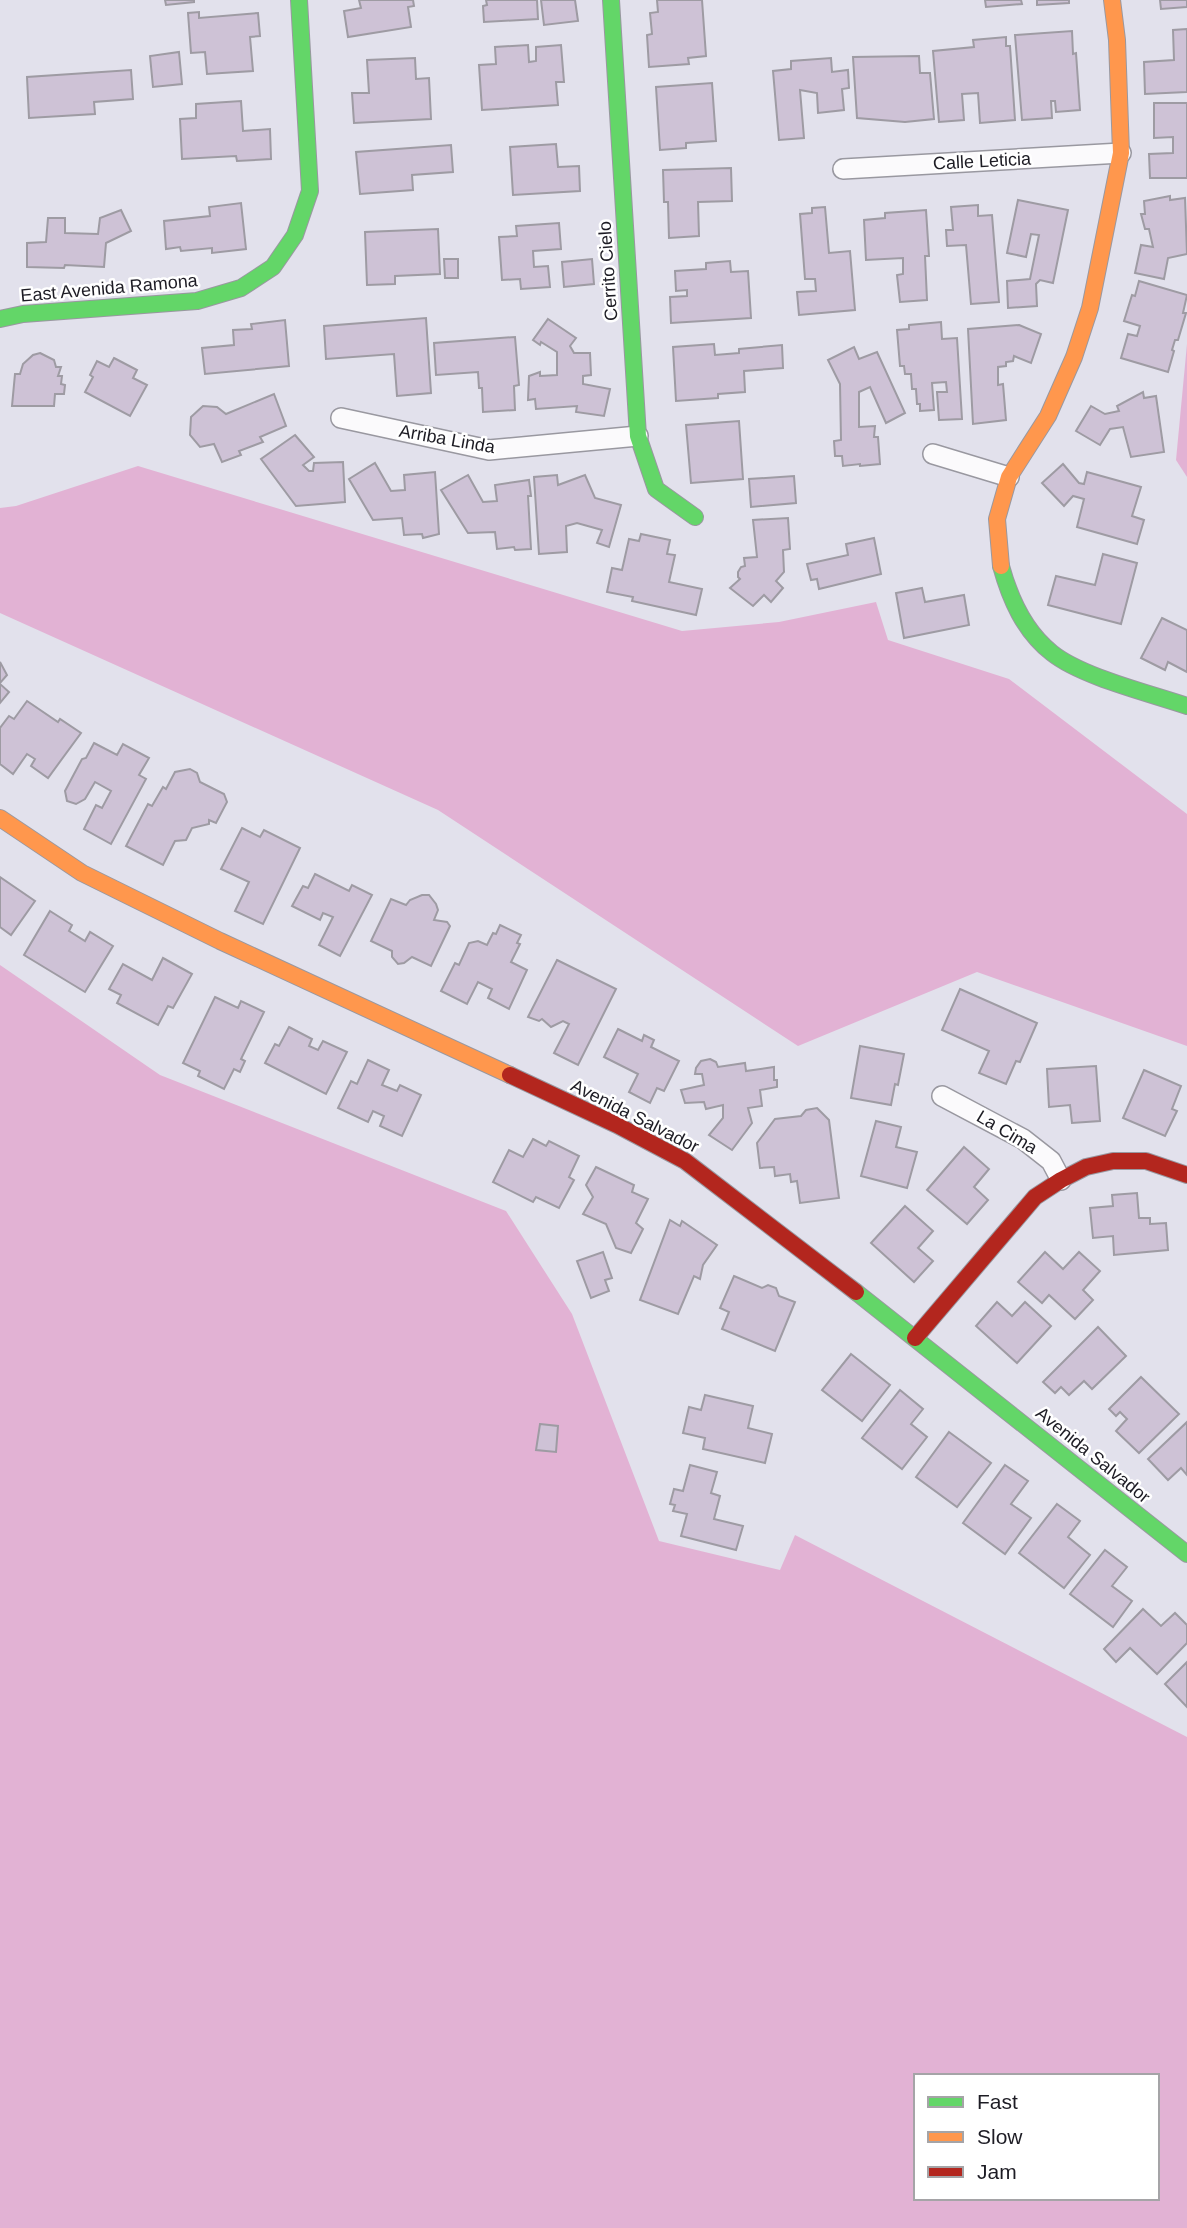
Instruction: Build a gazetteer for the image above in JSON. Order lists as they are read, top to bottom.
{
  "streets": {
    "street": [
      "Calle Leticia",
      "Cerrito Cielo",
      "East Avenida Ramona",
      "Arriba Linda",
      "Avenida Salvador",
      "La Cima"
    ]
  },
  "crossings": [
    ["Cerrito Cielo", "Arriba Linda"]
  ],
  "legend": ["Fast", "Slow", "Jam"]
}
